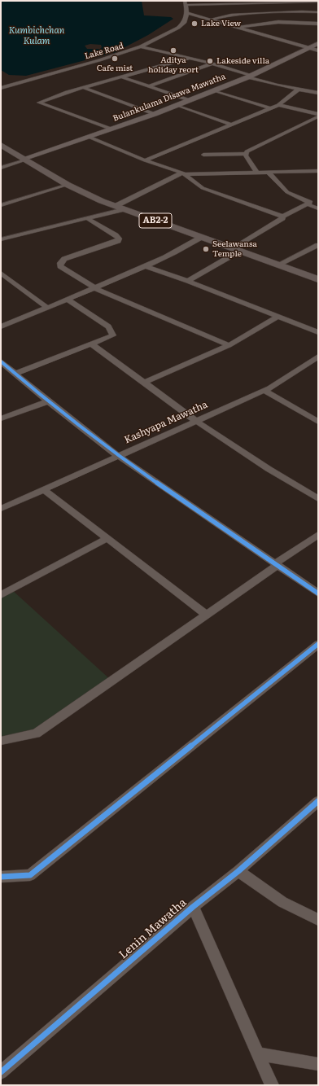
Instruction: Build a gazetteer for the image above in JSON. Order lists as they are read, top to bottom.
{
  "streets": {
    "main road": ["Bulankulama Disawa Mawatha", "AB2-2"],
    "street": ["Lake Road", "Kashyapa Mawatha", "Lenin Mawatha"]
  },
  "crossings": [
    ["Bulankulama Disawa Mawatha", "AB2-2"]
  ],
  "water": ["Kumbichchan Kulam"],
  "places": [
    "Lake View",
    "Aditya holiday reort",
    "Cafe mist",
    "Lakeside villa",
    "Seelawansa Temple"
  ]
}
